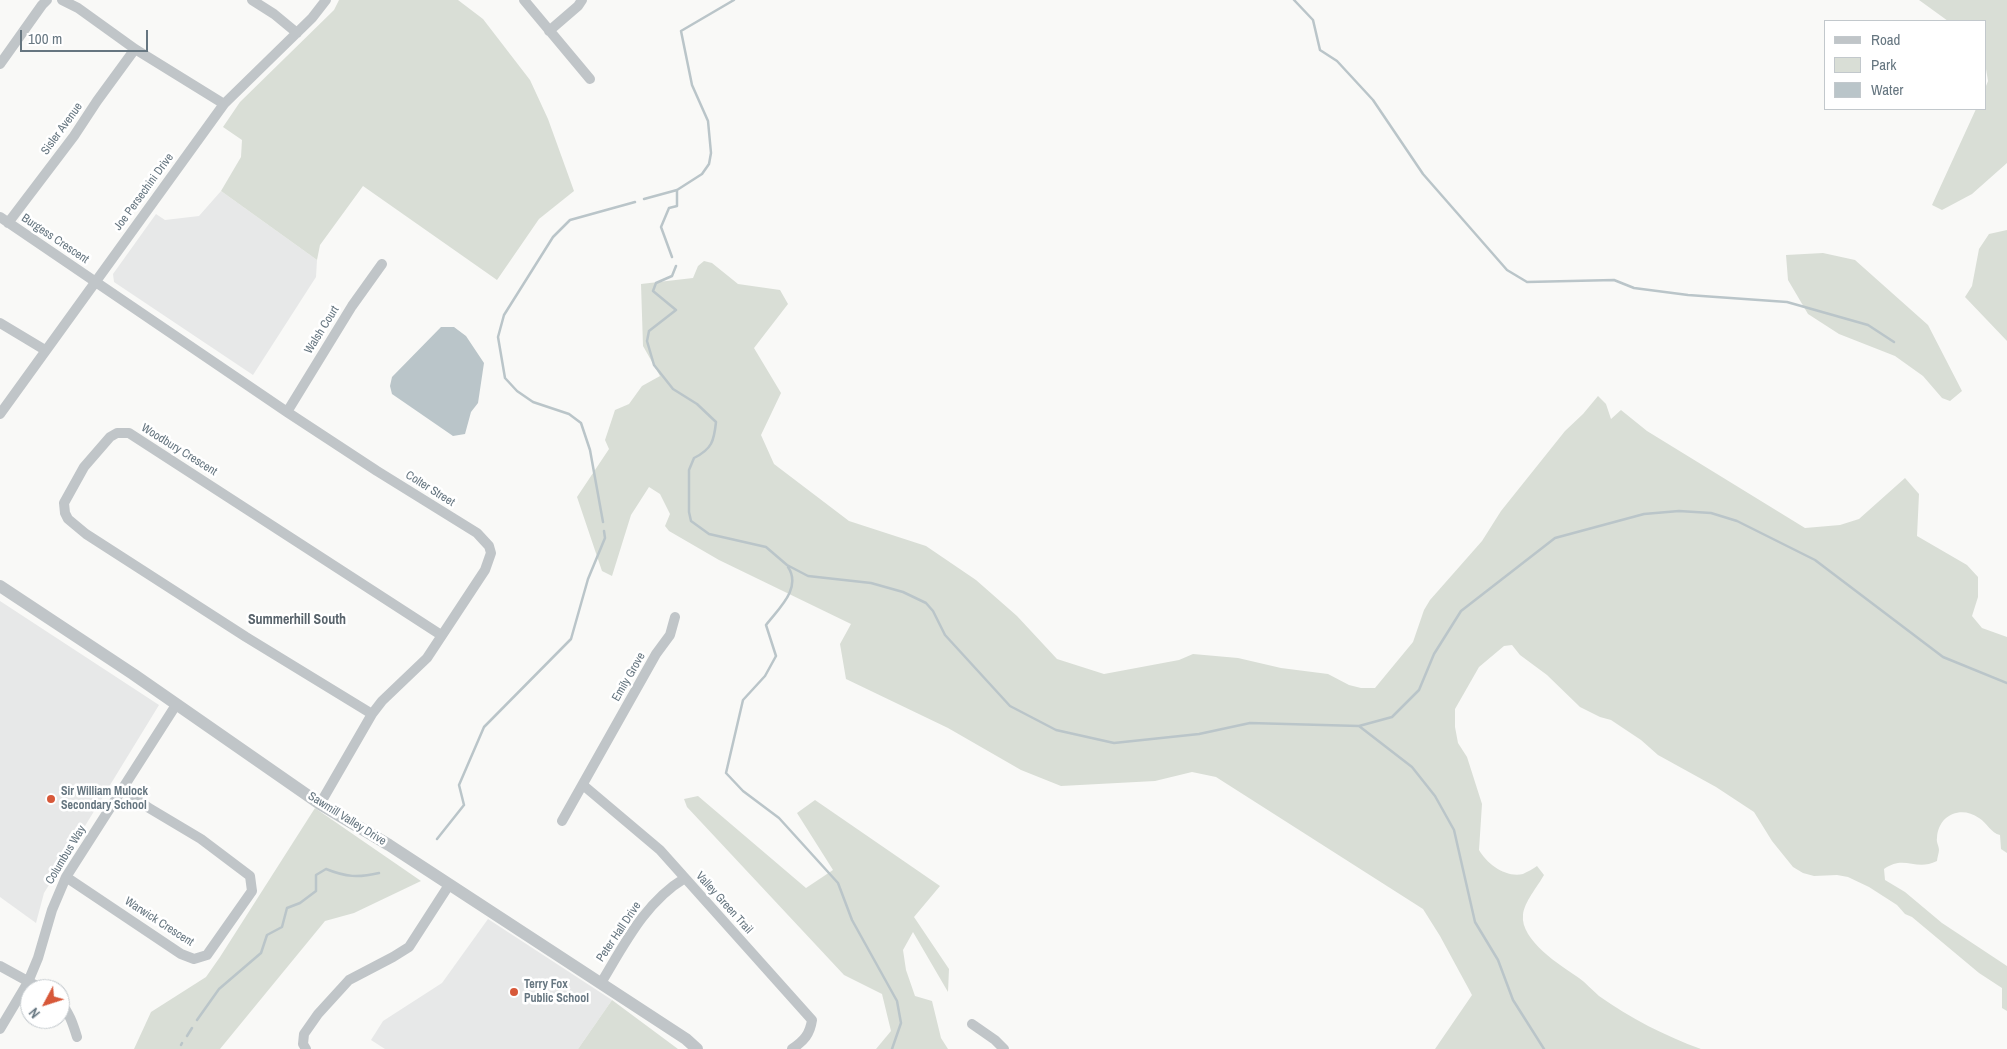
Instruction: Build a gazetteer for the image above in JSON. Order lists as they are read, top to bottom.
{
  "streets": {
    "street": [
      "Sisler Avenue",
      "Joe Persechini Drive",
      "Burgess Crescent",
      "Walsh Court",
      "Woodbury Crescent",
      "Colter Street",
      "Emily Grove",
      "Sawmill Valley Drive",
      "Columbus Way",
      "Valley Green Trail",
      "Warwick Crescent",
      "Peter Hall Drive"
    ]
  },
  "crossings": [
    ["Sisler Avenue", "Burgess Crescent"],
    ["Joe Persechini Drive", "Burgess Crescent"],
    ["Joe Persechini Drive", "Colter Street"],
    ["Burgess Crescent", "Colter Street"],
    ["Walsh Court", "Colter Street"],
    ["Woodbury Crescent", "Colter Street"],
    ["Colter Street", "Sawmill Valley Drive"],
    ["Emily Grove", "Valley Green Trail"],
    ["Sawmill Valley Drive", "Columbus Way"],
    ["Sawmill Valley Drive", "Peter Hall Drive"],
    ["Columbus Way", "Warwick Crescent"],
    ["Valley Green Trail", "Peter Hall Drive"]
  ],
  "districts": ["Summerhill South"],
  "places": ["Sir William Mulock Secondary School", "Terry Fox Public School"],
  "legend": ["Road", "Park", "Water"],
  "scale_bar": "100 m",
  "north": "bottom left"
}
